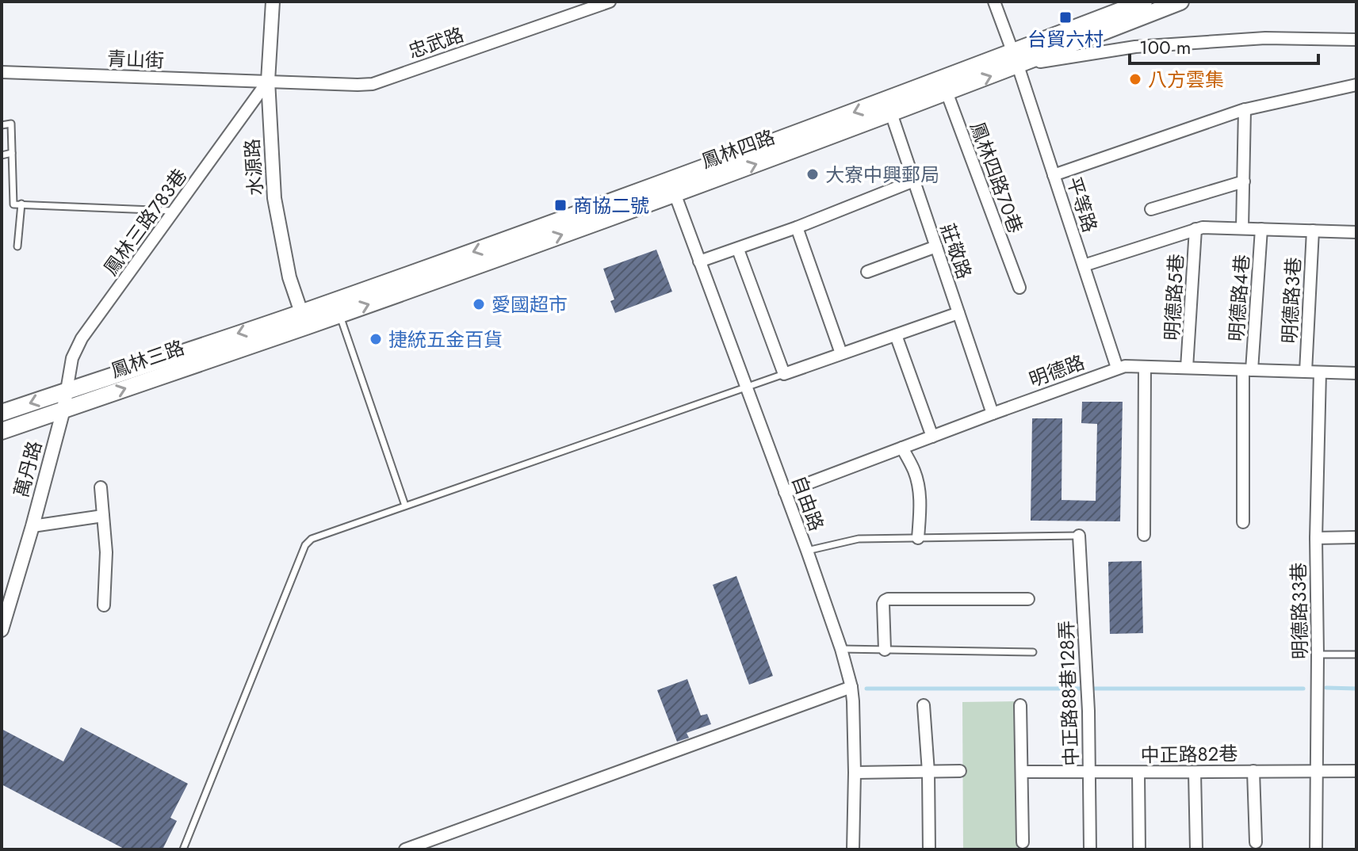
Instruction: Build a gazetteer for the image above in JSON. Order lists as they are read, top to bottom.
{
  "streets": {
    "main road": ["鳳林四路", "鳳林三路"],
    "street": [
      "忠武路",
      "青山街",
      "水源路",
      "鳳林四路70巷",
      "平等路",
      "鳳林三路783巷",
      "莊敬路",
      "明德路5巷",
      "明德路4巷",
      "明德路3巷",
      "明德路",
      "萬丹路",
      "自由路",
      "明德路33巷",
      "中正路88巷128弄",
      "中正路82巷"
    ]
  },
  "crossings": [
    ["忠武路", "青山街"],
    ["忠武路", "水源路"],
    ["忠武路", "鳳林三路783巷"],
    ["青山街", "水源路"],
    ["青山街", "鳳林三路783巷"],
    ["鳳林四路", "水源路"],
    ["鳳林四路", "鳳林四路70巷"],
    ["鳳林四路", "平等路"],
    ["鳳林四路", "莊敬路"],
    ["鳳林四路", "鳳林三路"],
    ["鳳林四路", "自由路"],
    ["水源路", "鳳林三路783巷"],
    ["水源路", "鳳林三路"],
    ["平等路", "明德路"],
    ["鳳林三路783巷", "鳳林三路"],
    ["鳳林三路783巷", "萬丹路"],
    ["莊敬路", "明德路"],
    ["明德路5巷", "明德路"],
    ["明德路4巷", "明德路"],
    ["明德路3巷", "明德路"],
    ["鳳林三路", "萬丹路"],
    ["明德路", "自由路"],
    ["明德路", "明德路33巷"],
    ["明德路33巷", "中正路82巷"],
    ["中正路88巷128弄", "中正路82巷"]
  ],
  "places": {
    "transit": ["台貿六村", "商協二號"],
    "other": [
      "八方雲集",
      "大寮中興郵局",
      "愛國超市",
      "捷統五金百貨"
    ]
  },
  "scale_bar": "100 m"
}
